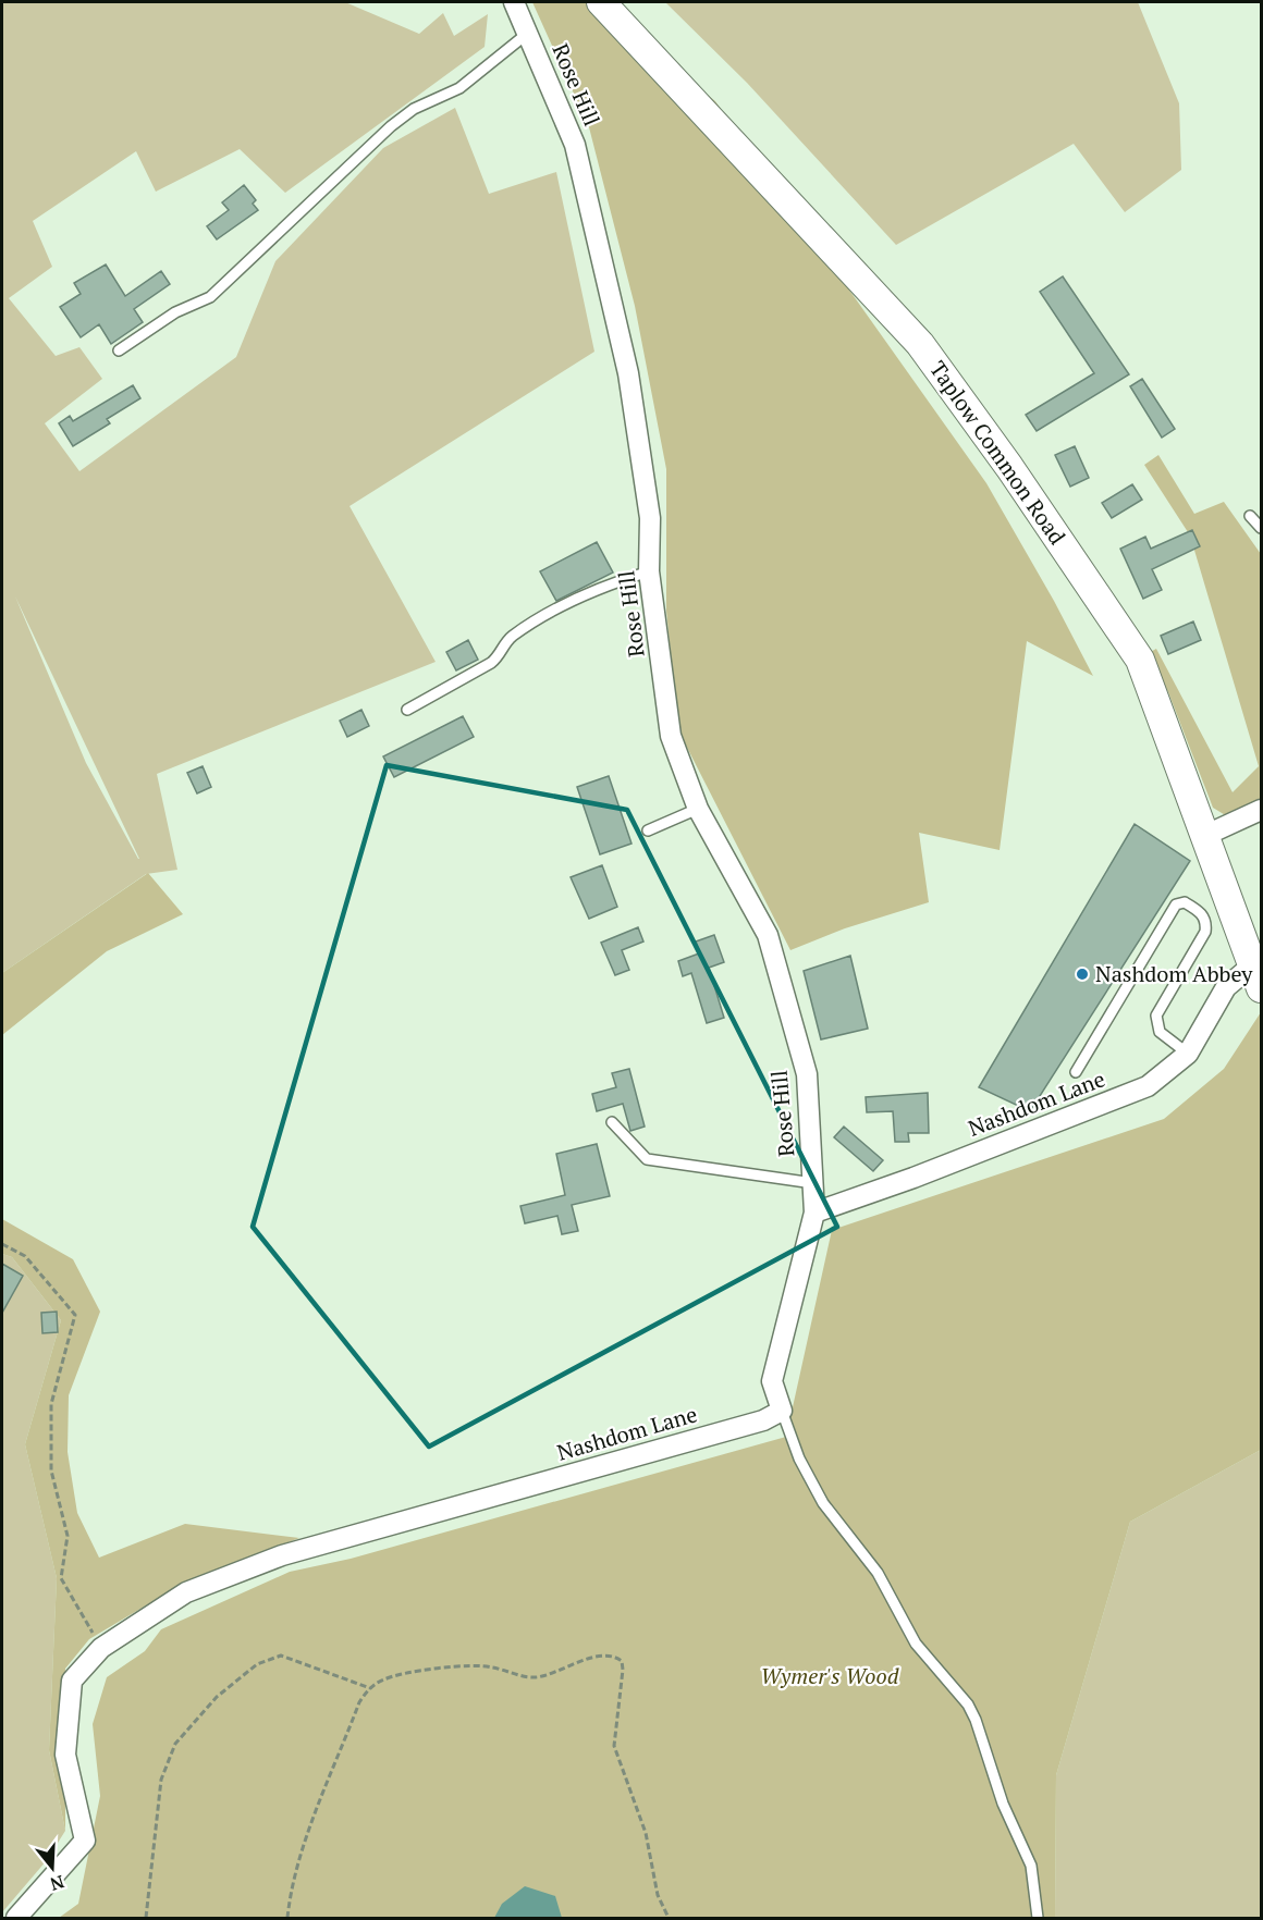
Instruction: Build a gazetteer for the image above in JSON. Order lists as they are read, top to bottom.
{
  "streets": {
    "street": ["Rose Hill", "Taplow Common Road", "Nashdom Lane"]
  },
  "crossings": [
    ["Rose Hill", "Nashdom Lane"],
    ["Taplow Common Road", "Nashdom Lane"]
  ],
  "parks": ["Wymer's Wood"],
  "places": ["Nashdom Abbey"],
  "north": "bottom"
}
